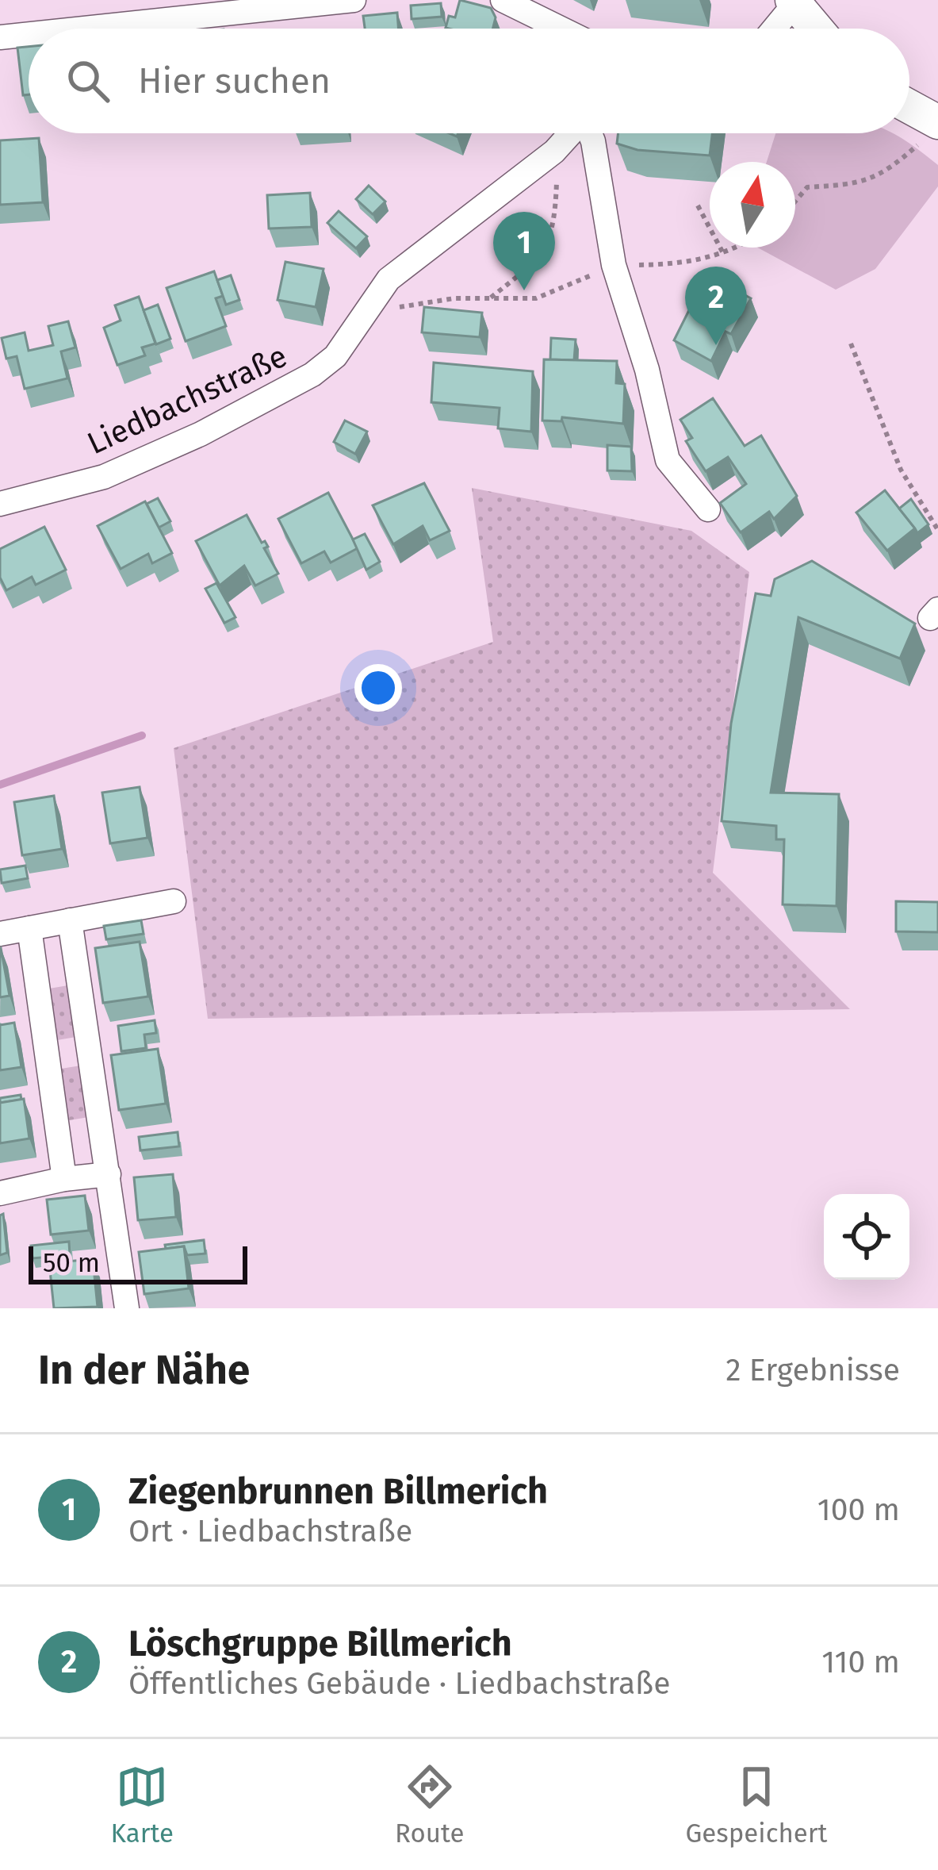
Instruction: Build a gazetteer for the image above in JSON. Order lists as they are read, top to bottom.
{
  "streets": {
    "street": ["Liedbachstraße"]
  },
  "scale_bar": "50 m",
  "north": "top",
  "page": {
    "search": "Hier suchen",
    "pins": ["1", "2"],
    "scale": "50 m",
    "heading": ["In der Nähe", "2 Ergebnisse"],
    "list": [
      {
        "mark": "1",
        "name": "Ziegenbrunnen Billmerich",
        "note": "Ort · Liedbachstraße",
        "value": "100 m"
      },
      {
        "mark": "2",
        "name": "Löschgruppe Billmerich",
        "note": "Öffentliches Gebäude · Liedbachstraße",
        "value": "110 m"
      }
    ],
    "nav": ["Karte", "Route", "Gespeichert"]
  }
}
